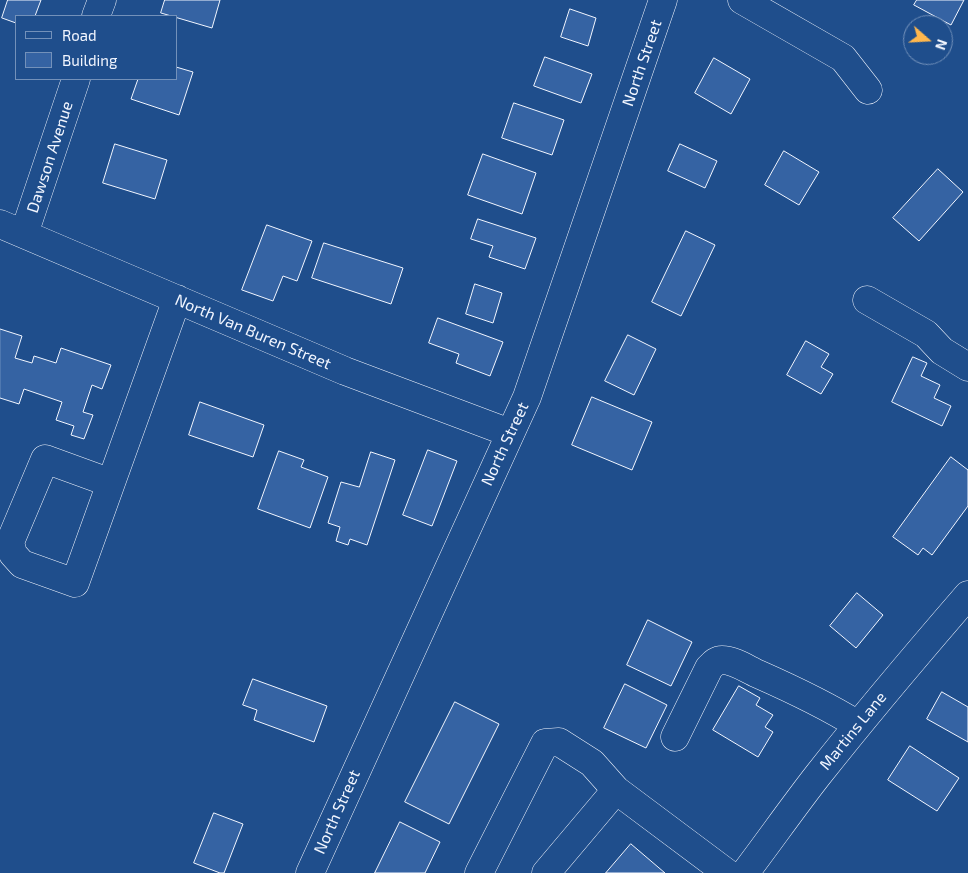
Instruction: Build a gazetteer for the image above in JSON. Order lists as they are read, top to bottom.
{
  "streets": {
    "street": [
      "North Street",
      "Dawson Avenue",
      "North Van Buren Street",
      "Martins Lane"
    ]
  },
  "crossings": [
    ["North Street", "North Van Buren Street"],
    ["Dawson Avenue", "North Van Buren Street"]
  ],
  "legend": ["Road", "Building"],
  "north": "right"
}
